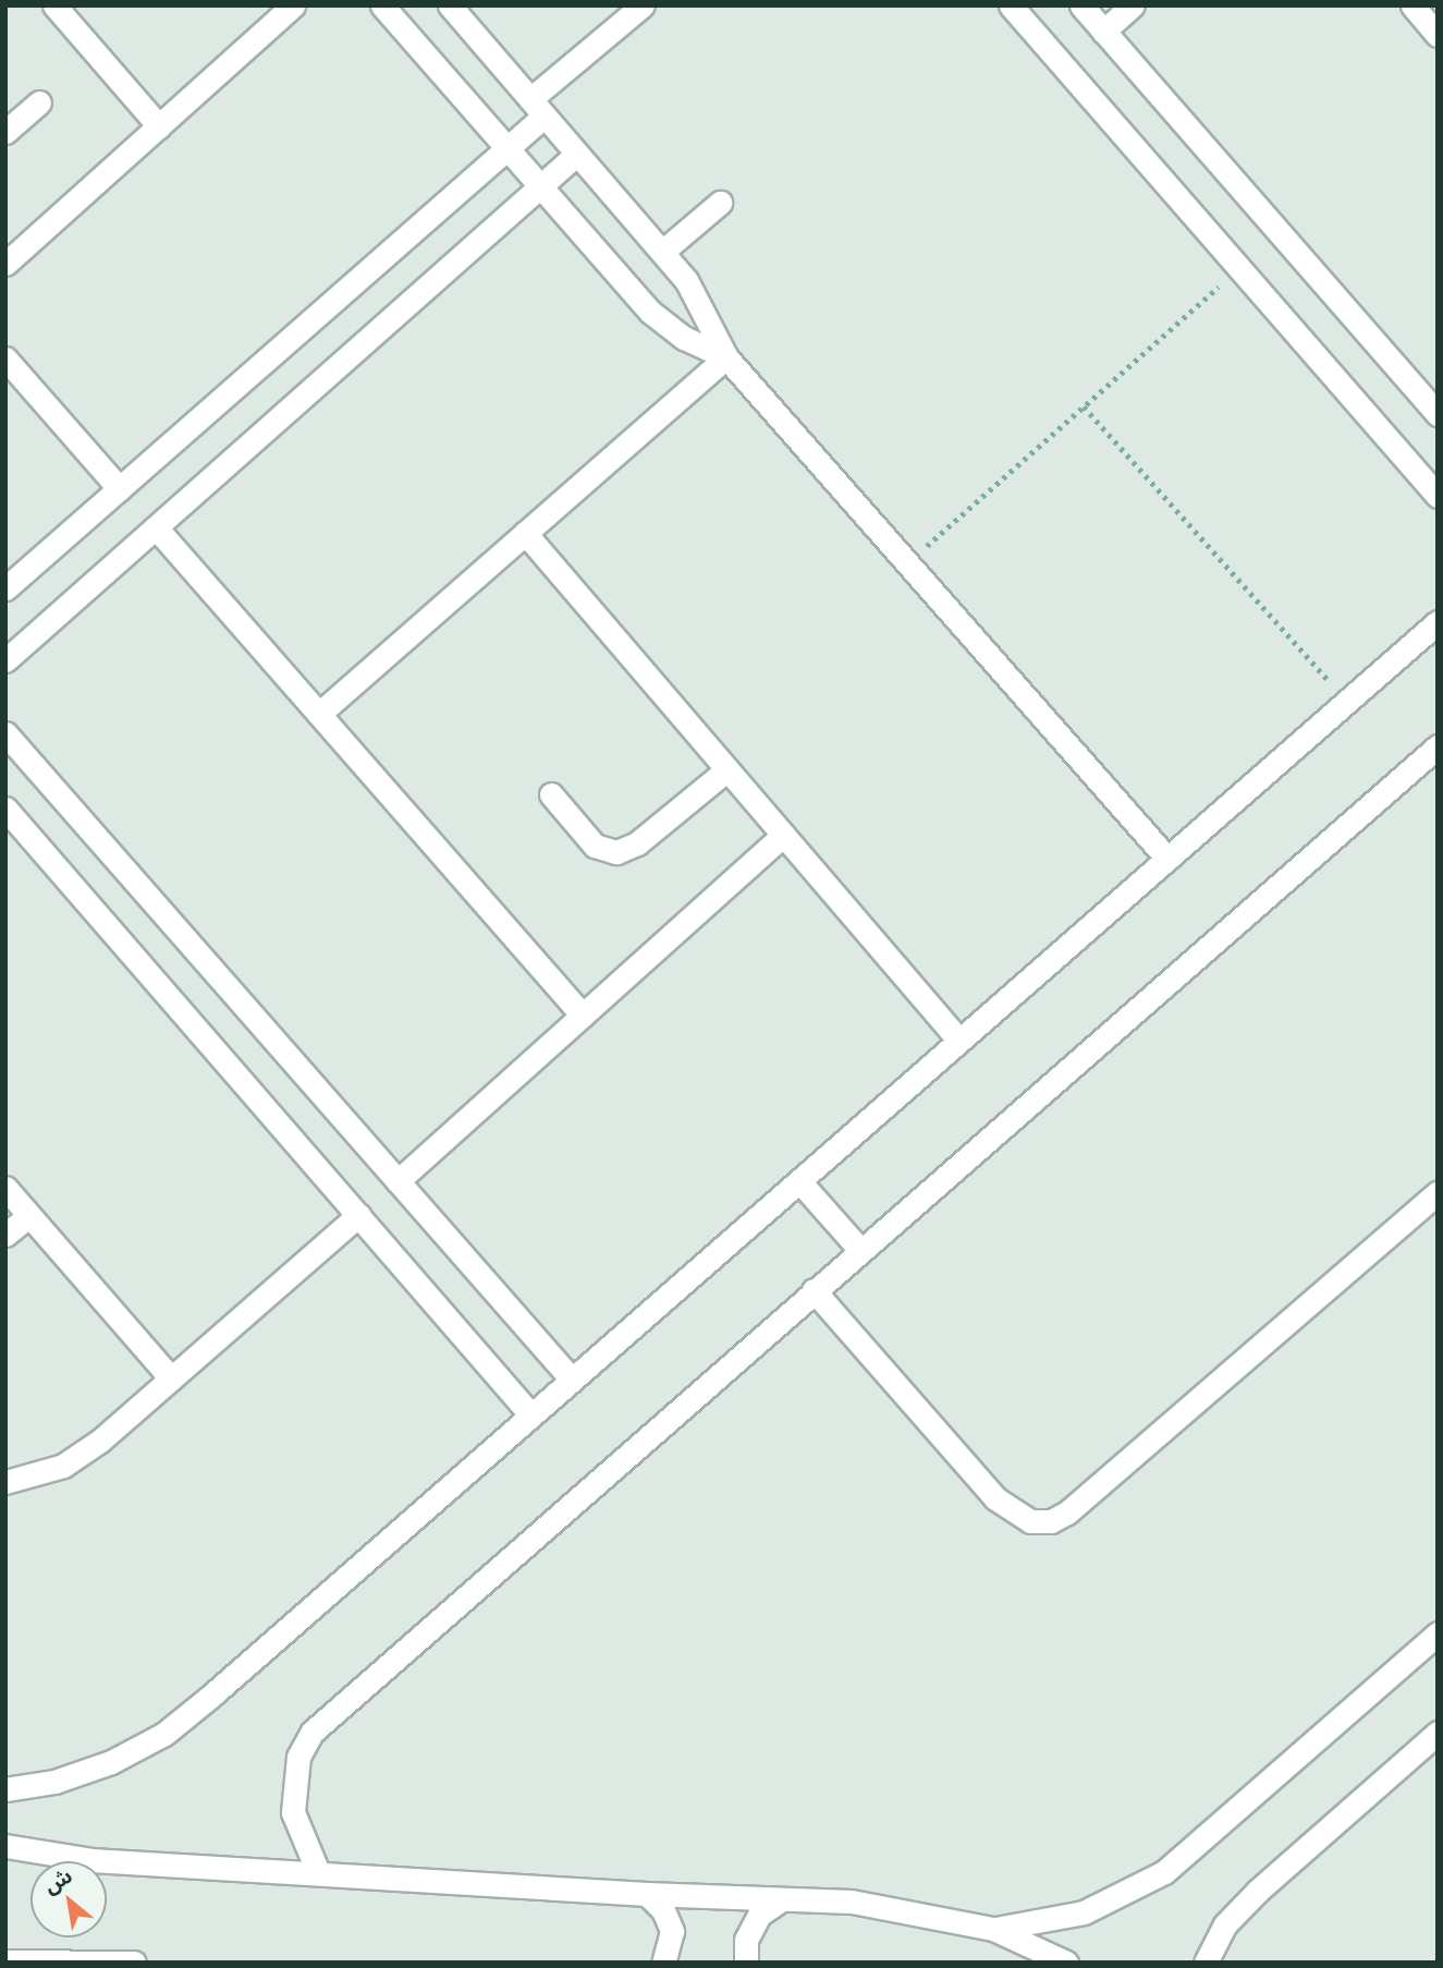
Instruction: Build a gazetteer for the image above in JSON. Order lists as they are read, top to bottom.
{
  "north": "top left"
}
